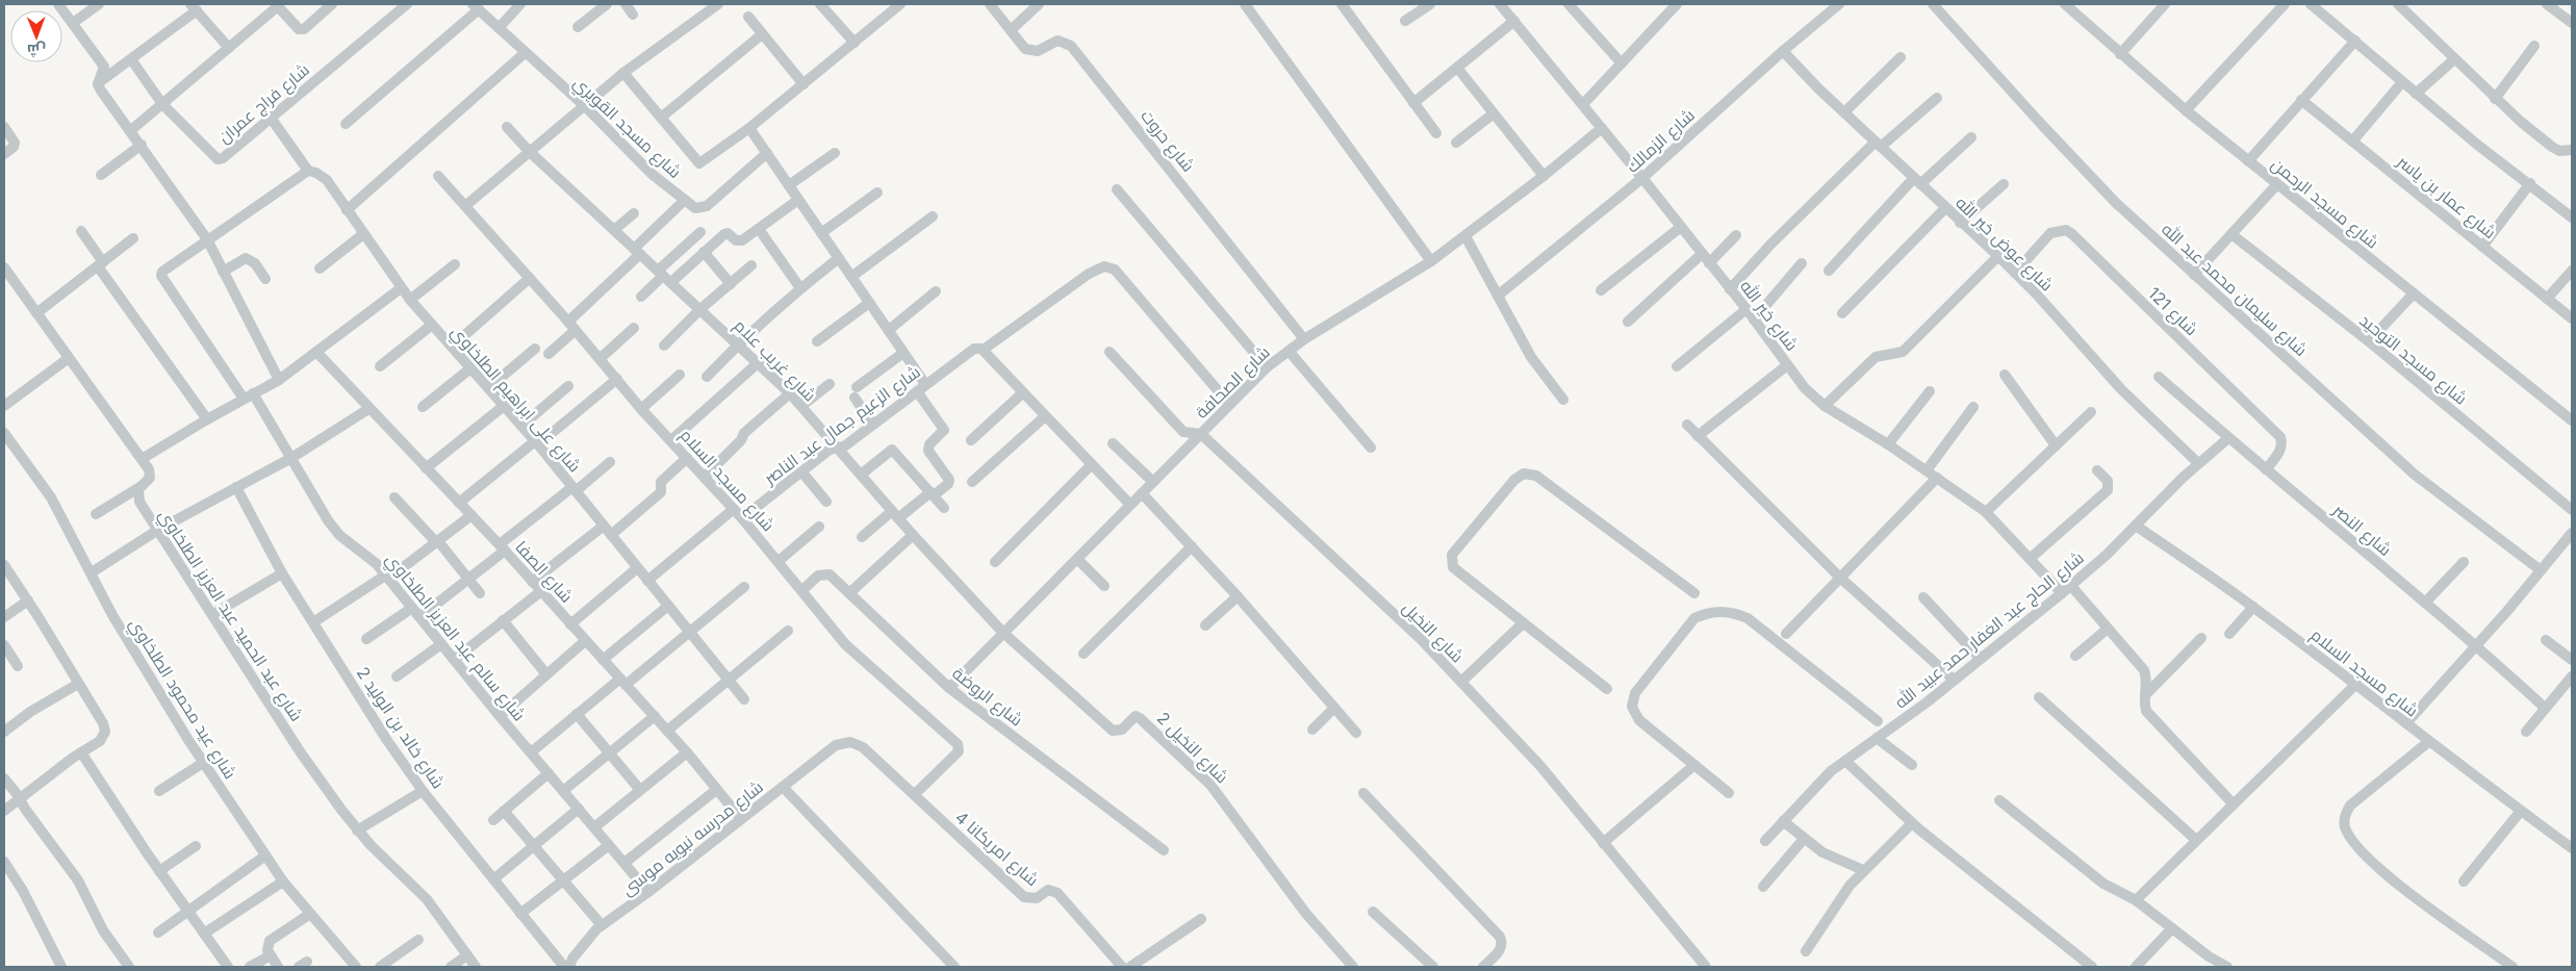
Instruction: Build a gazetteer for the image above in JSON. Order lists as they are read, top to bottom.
{
  "streets": {
    "street": [
      "شارع فراج عمران",
      "شارع مسجد القويري",
      "شارع حروت",
      "شارع الزمالك",
      "شارع عمار بن ياسر",
      "شارع مسجد الرحمن",
      "شارع عوض خير الله",
      "شارع سليمان محمد عبد الله",
      "شارع 121",
      "شارع خير الله",
      "شارع مسجد التوحيد",
      "شارع غريب علام",
      "شارع الصحافة",
      "شارع على ابراهيم الطلخاوي",
      "شارع الزعيم جمال عبد الناصر",
      "شارع مسجد السلام",
      "شارع النصر",
      "شارع الصفا",
      "شارع عبد الحميد عبد العزيز الطلخاوي",
      "شارع الحاج عبد الغفار حمد عبيد الله",
      "شارع النخيل",
      "شارع سالم عبد العزيز الطلخاوي",
      "شارع الروضة",
      "شارع عيد محمود الطلخاوي",
      "شارع خالد بن الوليد 2",
      "شارع النخيل 2",
      "شارع مدرسه نبويه موسى",
      "شارع امريكانا 4"
    ]
  },
  "crossings": [
    ["شارع فراج عمران", "شارع على ابراهيم الطلخاوي"],
    ["شارع حروت", "شارع الصحافة"],
    ["شارع الزمالك", "شارع عوض خير الله"],
    ["شارع الزمالك", "شارع خير الله"],
    ["شارع عوض خير الله", "شارع 121"],
    ["شارع عوض خير الله", "شارع الحاج عبد الغفار حمد عبيد الله"],
    ["شارع 121", "شارع النصر"],
    ["شارع خير الله", "شارع الصحافة"],
    ["شارع خير الله", "شارع الحاج عبد الغفار حمد عبيد الله"],
    ["شارع غريب علام", "شارع الصحافة"],
    ["شارع غريب علام", "شارع الزعيم جمال عبد الناصر"],
    ["شارع غريب علام", "شارع النخيل 2"],
    ["شارع الصحافة", "شارع الزعيم جمال عبد الناصر"],
    ["شارع الصحافة", "شارع النخيل"],
    ["شارع الصحافة", "شارع الروضة"],
    ["شارع الصحافة", "شارع النخيل 2"],
    ["شارع الزعيم جمال عبد الناصر", "شارع مسجد السلام"],
    ["شارع مسجد السلام", "شارع الحاج عبد الغفار حمد عبيد الله"],
    ["شارع مسجد السلام", "شارع الروضة"],
    ["شارع مسجد السلام", "شارع امريكانا 4"],
    ["شارع النصر", "شارع الحاج عبد الغفار حمد عبيد الله"],
    ["شارع الصفا", "شارع مدرسه نبويه موسى"],
    ["شارع سالم عبد العزيز الطلخاوي", "شارع مدرسه نبويه موسى"],
    ["شارع مدرسه نبويه موسى", "شارع امريكانا 4"]
  ],
  "north": "bottom"
}
